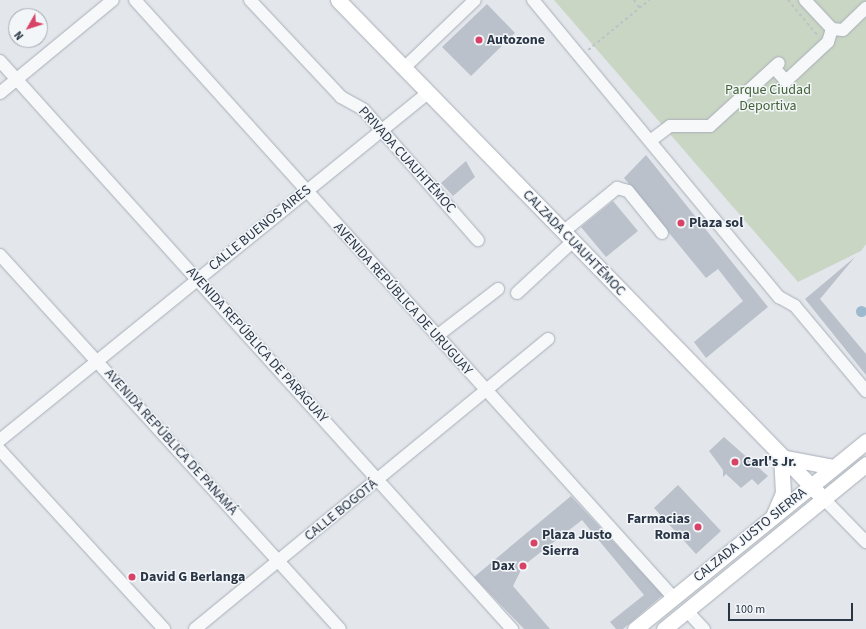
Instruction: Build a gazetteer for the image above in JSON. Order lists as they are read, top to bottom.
{
  "streets": {
    "main road": ["CALZADA CUAUHTÉMOC", "CALZADA JUSTO SIERRA"],
    "street": [
      "PRIVADA CUAUHTÉMOC",
      "CALLE BUENOS AIRES",
      "AVENIDA REPÚBLICA DE URUGUAY",
      "AVENIDA REPÚBLICA DE PARAGUAY",
      "AVENIDA REPÚBLICA DE PANAMÁ",
      "CALLE BOGOTÁ"
    ]
  },
  "crossings": [
    ["PRIVADA CUAUHTÉMOC", "CALLE BUENOS AIRES"],
    ["CALLE BUENOS AIRES", "CALZADA CUAUHTÉMOC"],
    ["CALLE BUENOS AIRES", "AVENIDA REPÚBLICA DE URUGUAY"],
    ["CALLE BUENOS AIRES", "AVENIDA REPÚBLICA DE PARAGUAY"],
    ["CALLE BUENOS AIRES", "AVENIDA REPÚBLICA DE PANAMÁ"],
    ["CALZADA CUAUHTÉMOC", "CALZADA JUSTO SIERRA"],
    ["AVENIDA REPÚBLICA DE URUGUAY", "CALLE BOGOTÁ"],
    ["AVENIDA REPÚBLICA DE URUGUAY", "CALZADA JUSTO SIERRA"],
    ["AVENIDA REPÚBLICA DE PARAGUAY", "CALLE BOGOTÁ"],
    ["AVENIDA REPÚBLICA DE PANAMÁ", "CALLE BOGOTÁ"]
  ],
  "parks": ["Parque Ciudad Deportiva"],
  "places": [
    "Autozone",
    "Plaza sol",
    "Carl's Jr.",
    "Farmacias Roma",
    "Plaza Justo Sierra",
    "Dax",
    "David G Berlanga"
  ],
  "scale_bar": "100 m",
  "north": "bottom left"
}
